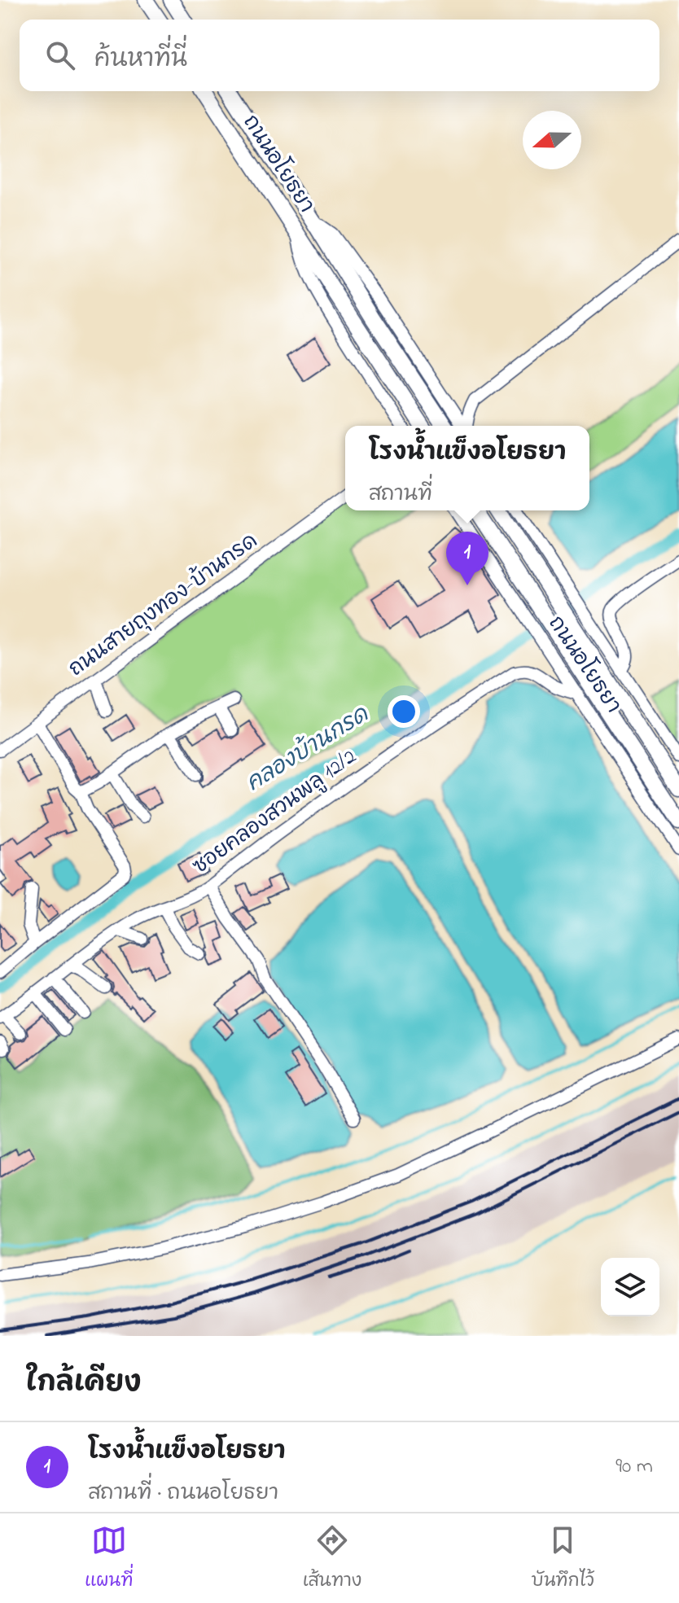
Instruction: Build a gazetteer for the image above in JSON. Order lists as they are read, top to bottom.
{
  "streets": {
    "main road": ["ถนนอโยธยา"],
    "street": ["ถนนสายถุงทอง-บ้านกรด", "ซอยคลองสวนพลู 12/2"]
  },
  "crossings": [
    ["ถนนอโยธยา", "ซอยคลองสวนพลู 12/2"]
  ],
  "water": ["คลองบ้านกรด"],
  "north": "left",
  "page": {
    "search": "ค้นหาที่นี่",
    "popup": ["โรงน้ำแข็งอโยธยา", "สถานที่"],
    "pins": "1",
    "heading": "ใกล้เคียง",
    "list": [
      {
        "mark": "1",
        "name": "โรงน้ำแข็งอโยธยา",
        "note": "สถานที่ · ถนนอโยธยา",
        "value": "90 m"
      }
    ],
    "nav": ["แผนที่", "เส้นทาง", "บันทึกไว้"]
  }
}
